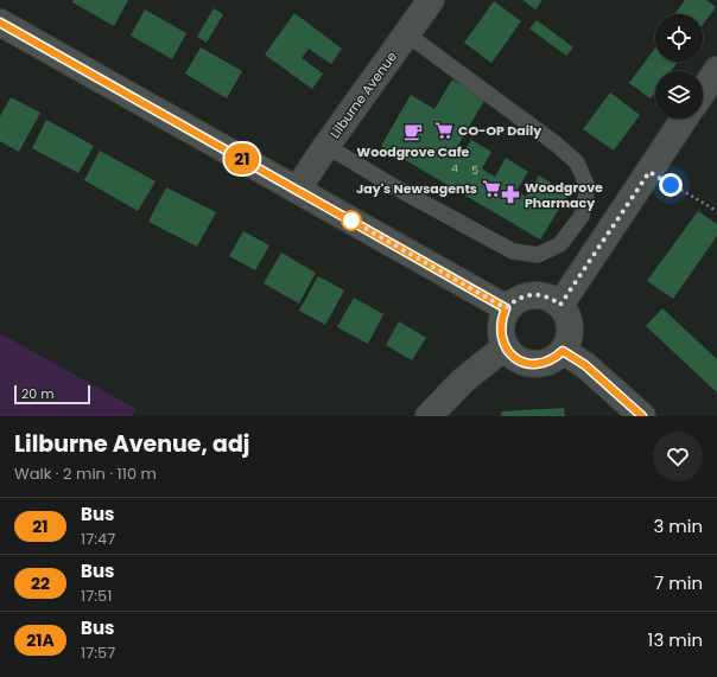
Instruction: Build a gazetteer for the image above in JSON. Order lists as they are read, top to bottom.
{
  "streets": {
    "street": ["Lilburne Avenue"]
  },
  "places": {
    "supermarket": ["CO-OP Daily", "Jay's Newsagents"],
    "cafe": ["Woodgrove Cafe"],
    "pharmacy": ["Woodgrove Pharmacy"]
  },
  "lines": ["bus line 21"],
  "house_numbers": ["4", "5"],
  "scale_bar": "20 m",
  "page": {
    "on_map": "21",
    "scale": "20 m",
    "heading": ["Lilburne Avenue, adj", "Walk · 2 min · 110 m"],
    "list": [
      {
        "mark": "21",
        "name": "Bus",
        "note": "17:47",
        "value": "3 min"
      },
      {
        "mark": "22",
        "name": "Bus",
        "note": "17:51",
        "value": "7 min"
      },
      {
        "mark": "21A",
        "name": "Bus",
        "note": "17:57",
        "value": "13 min"
      }
    ]
  }
}
